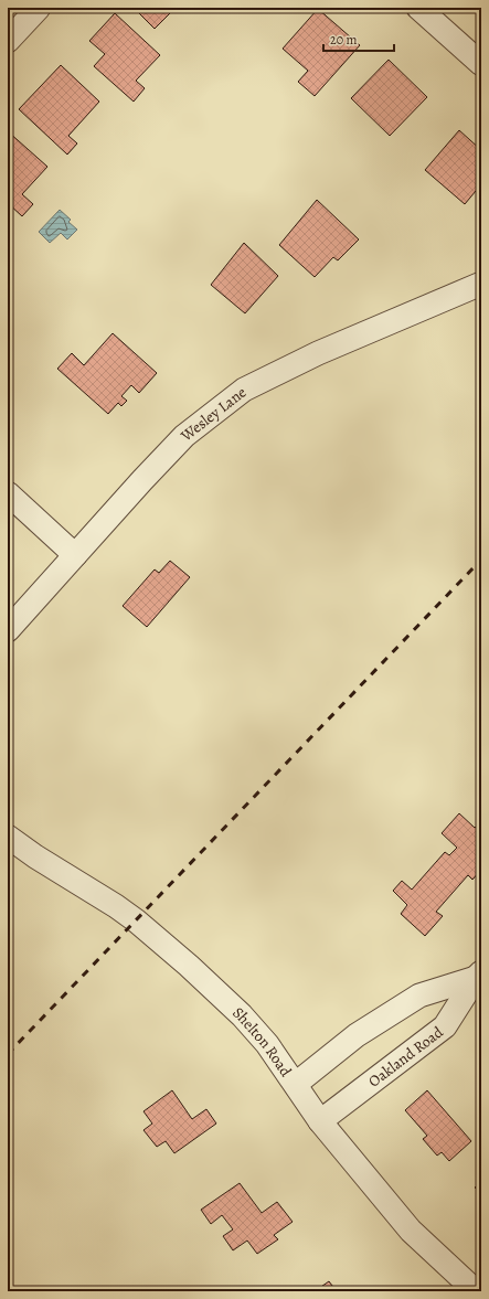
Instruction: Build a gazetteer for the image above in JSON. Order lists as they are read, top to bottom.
{
  "streets": {
    "street": ["Wesley Lane", "Shelton Road", "Oakland Road"]
  },
  "crossings": [
    ["Shelton Road", "Oakland Road"]
  ],
  "scale_bar": "20 m"
}
